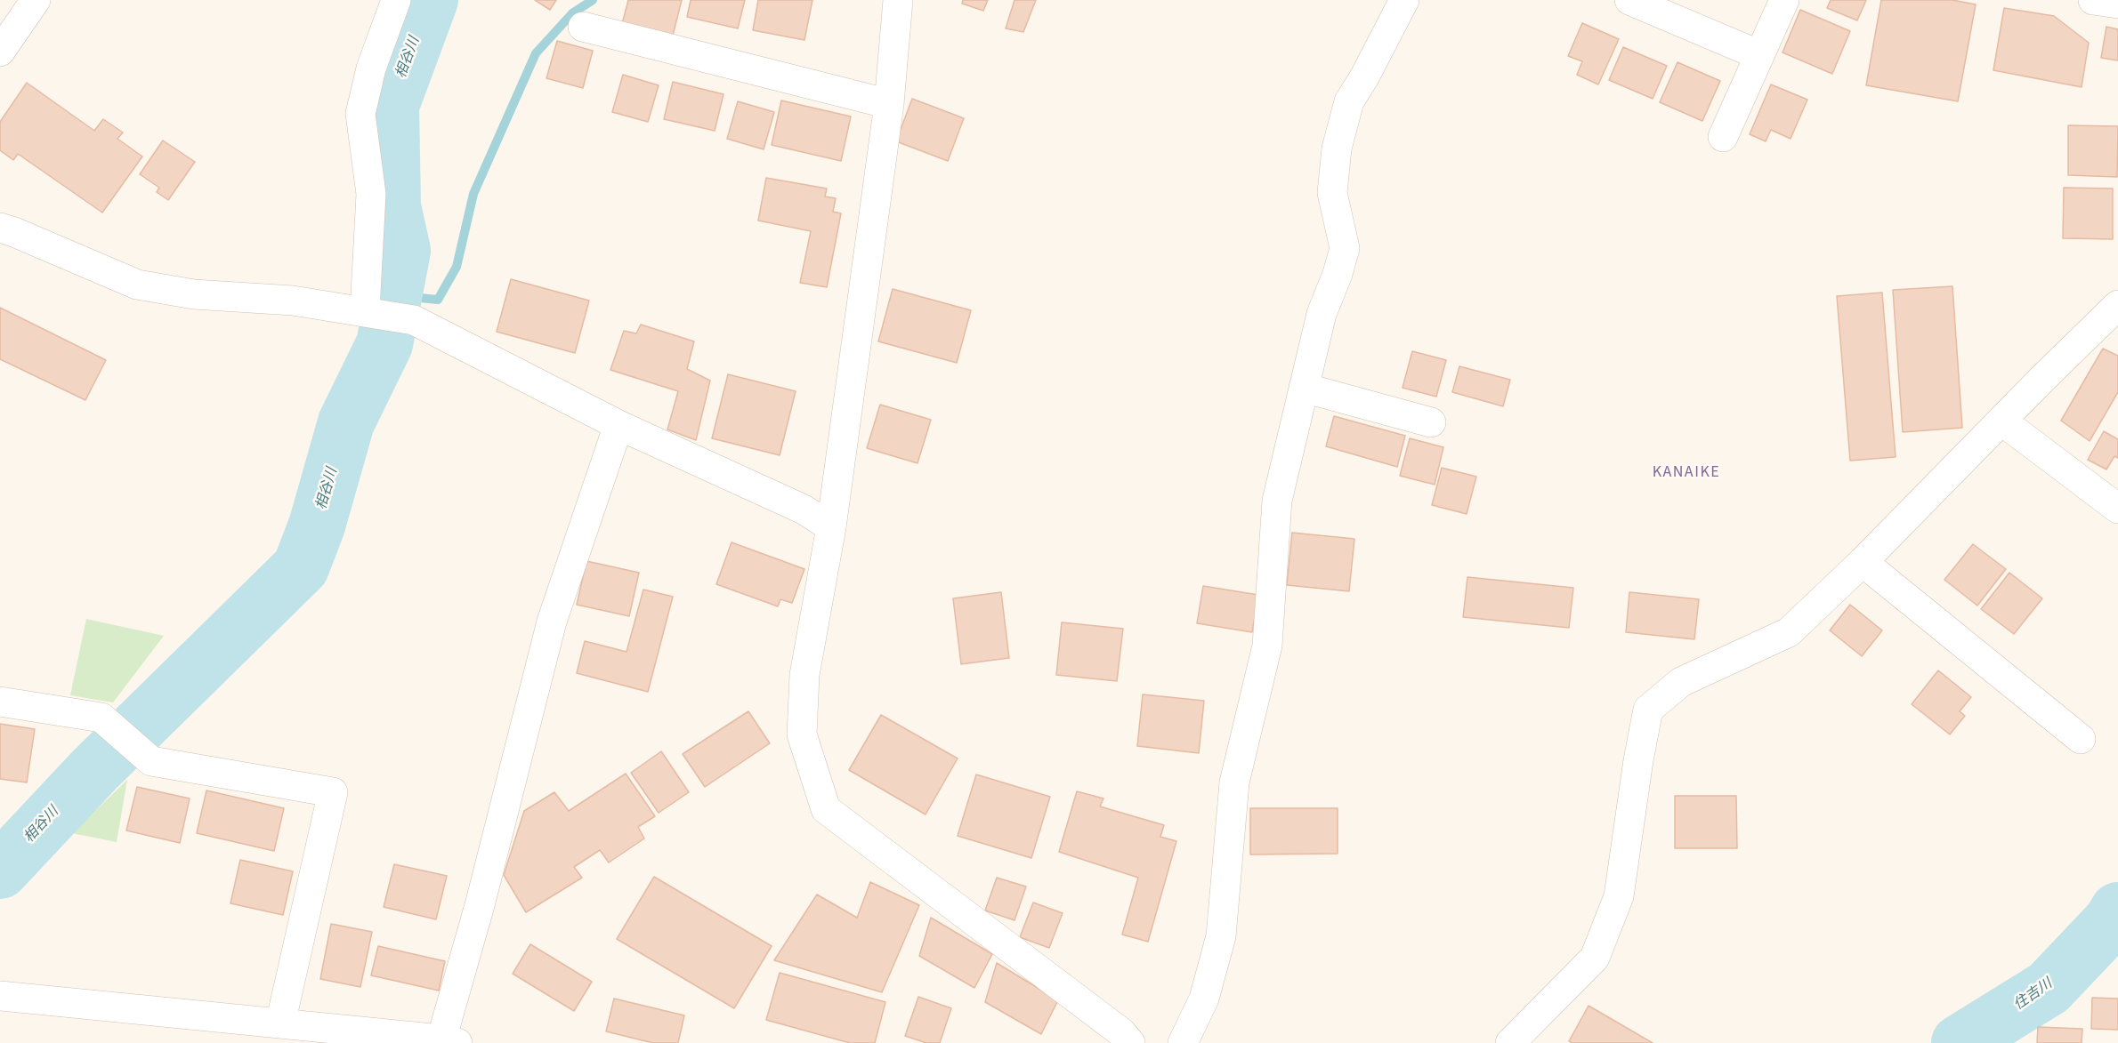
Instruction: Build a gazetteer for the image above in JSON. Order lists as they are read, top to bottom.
{
  "districts": ["KANAIKE"],
  "water": ["相谷川", "住吉川"]
}
